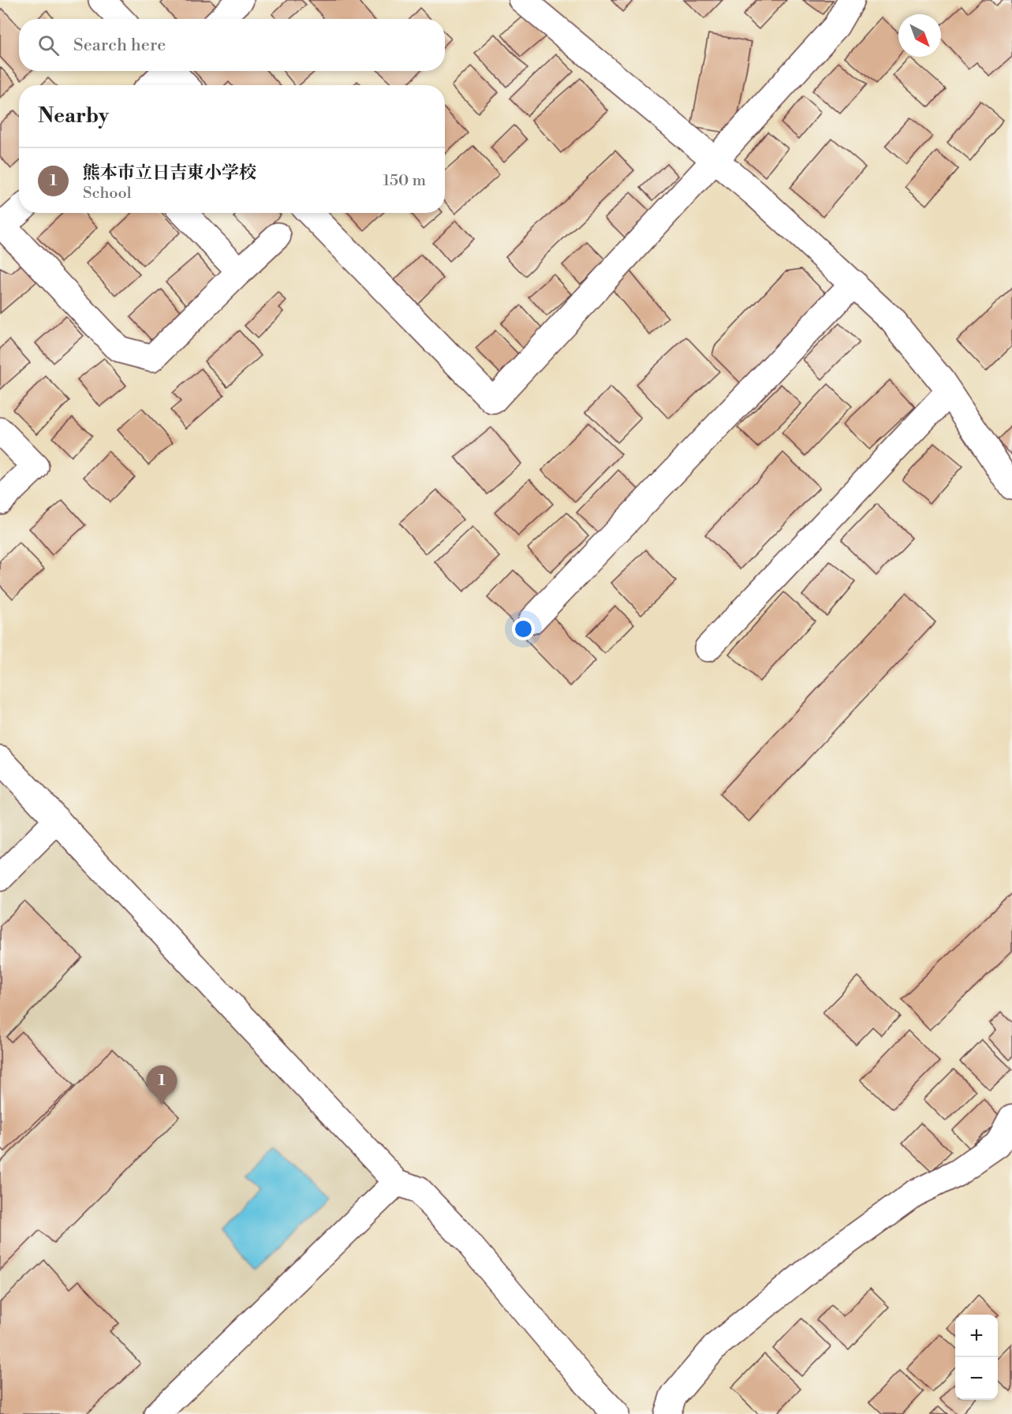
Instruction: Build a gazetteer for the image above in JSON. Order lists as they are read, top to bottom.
{
  "north": "bottom right",
  "page": {
    "search": "Search here",
    "heading": "Nearby",
    "list": [
      {
        "mark": "1",
        "name": "熊本市立日吉東小学校",
        "note": "School",
        "value": "150 m"
      }
    ],
    "pins": "1",
    "map_buttons": ["+", "−"]
  }
}
